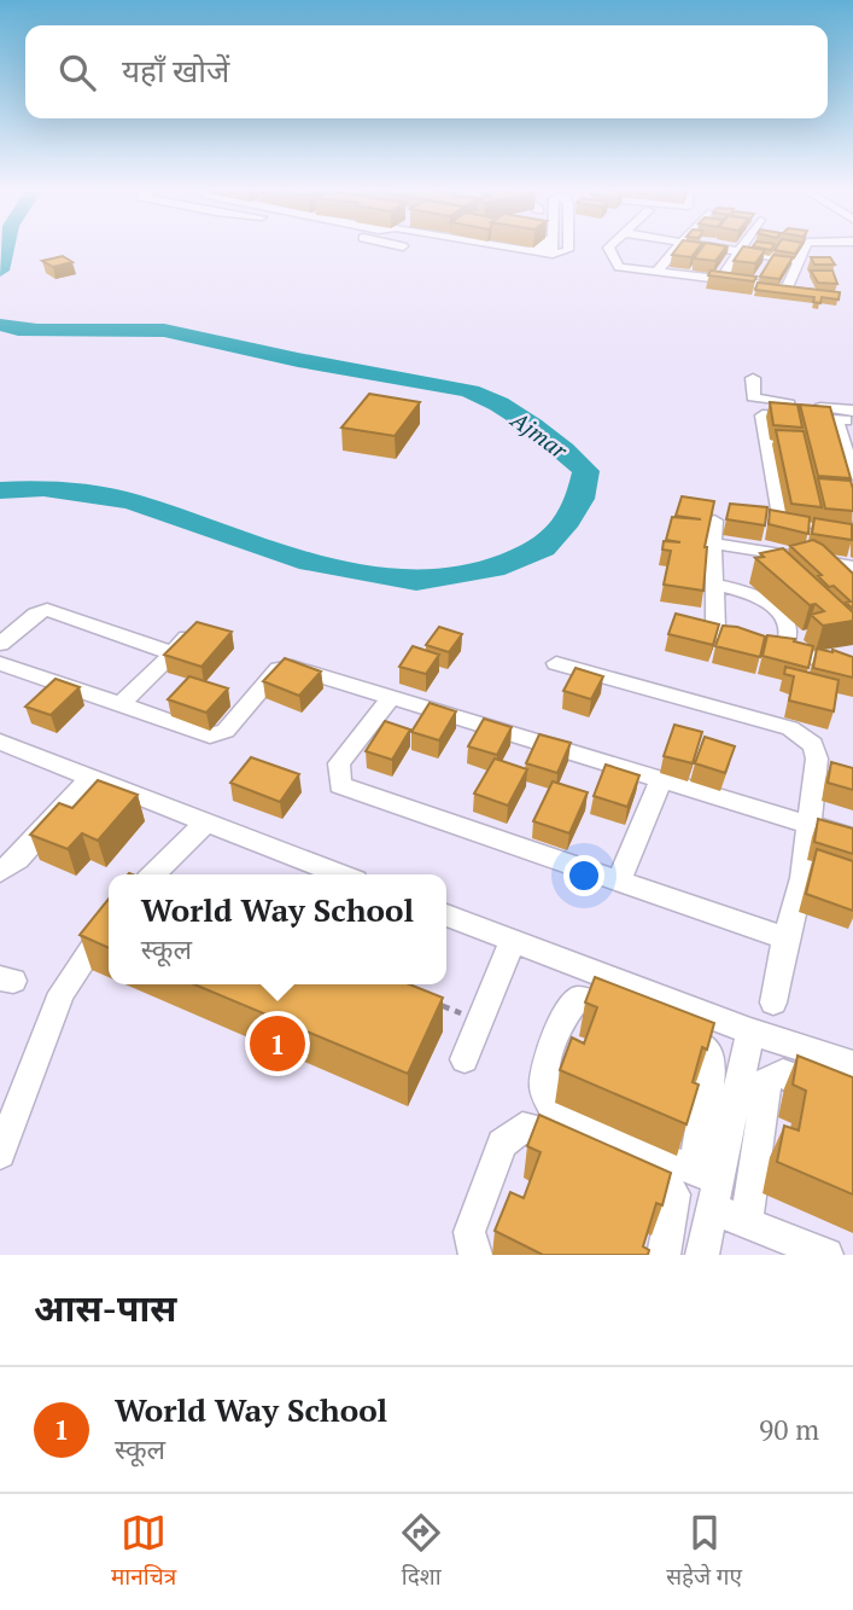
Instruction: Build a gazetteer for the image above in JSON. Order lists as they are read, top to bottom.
{
  "water": ["Ajmar"],
  "page": {
    "search": "यहाँ खोजें",
    "popup": ["World Way School", "स्कूल"],
    "pins": "1",
    "heading": "आस-पास",
    "list": [
      {
        "mark": "1",
        "name": "World Way School",
        "note": "स्कूल",
        "value": "90 m"
      }
    ],
    "nav": ["मानचित्र", "दिशा", "सहेजे गए"]
  }
}
